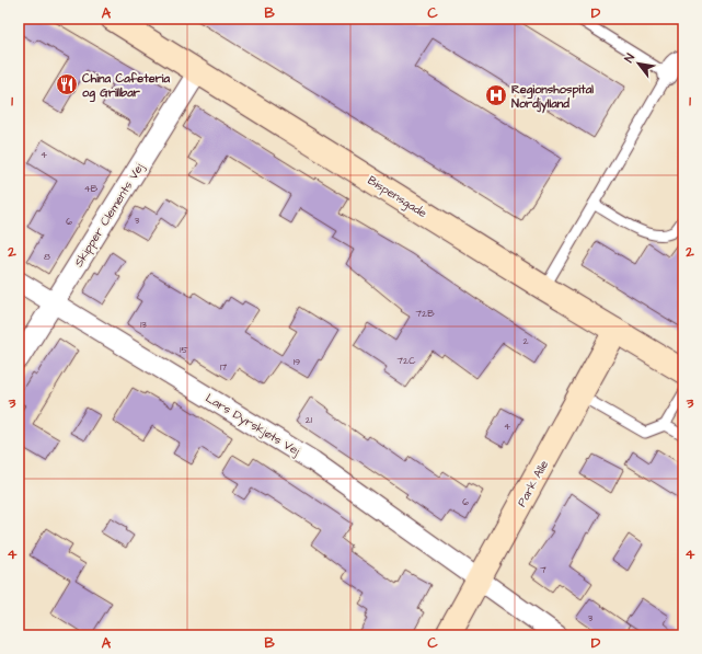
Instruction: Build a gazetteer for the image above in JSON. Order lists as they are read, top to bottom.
{
  "streets": {
    "street": [
      "Bispensgade",
      "Skipper Clements Vej",
      "Lars Dyrskjøts Vej",
      "Park Alle"
    ]
  },
  "crossings": [
    ["Bispensgade", "Skipper Clements Vej"],
    ["Bispensgade", "Park Alle"],
    ["Skipper Clements Vej", "Lars Dyrskjøts Vej"],
    ["Lars Dyrskjøts Vej", "Park Alle"]
  ],
  "places": {
    "restaurant": ["China Cafeteria og Grillbar"],
    "hospital": ["Regionshospital Nordjylland"]
  },
  "house_numbers": [
    "4",
    "4B",
    "3",
    "6",
    "8",
    "72B",
    "13",
    "2",
    "15",
    "72C",
    "19",
    "17",
    "21",
    "4",
    "6",
    "7",
    "3"
  ],
  "north": "top left",
  "grid": {
    "columns": [
      "A",
      "B",
      "C",
      "D"
    ],
    "rows": [
      "1",
      "2",
      "3",
      "4"
    ]
  }
}
